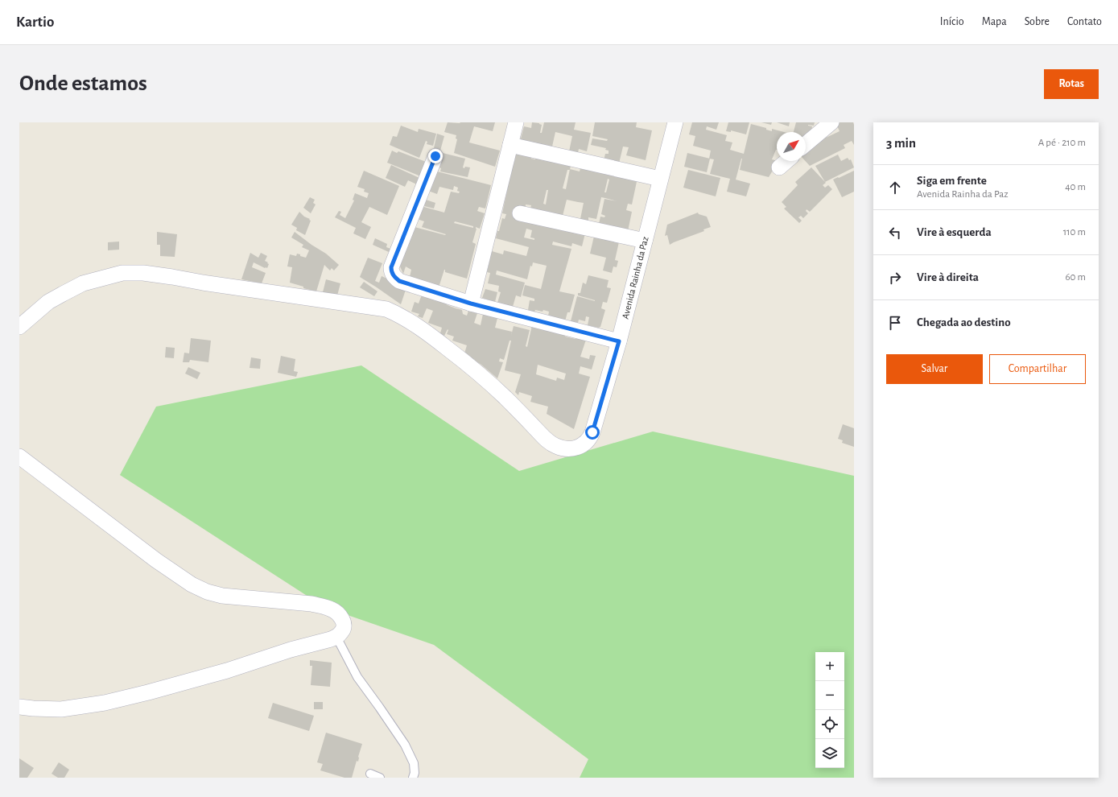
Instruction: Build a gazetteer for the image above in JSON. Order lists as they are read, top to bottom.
{
  "streets": {
    "street": ["Avenida Rainha da Paz"]
  },
  "north": "top right",
  "page": {
    "header": "Kartio",
    "nav": [
      "Início",
      "Mapa",
      "Sobre",
      "Contato"
    ],
    "buttons": [
      "Rotas",
      ["Salvar", "Compartilhar"]
    ],
    "title": "Onde estamos",
    "heading": ["3 min", "A pé · 210 m"],
    "list": [
      ["Siga em frente", "Avenida Rainha da Paz", "40 m"],
      ["Vire à esquerda", "110 m"],
      ["Vire à direita", "60 m"],
      "Chegada ao destino"
    ],
    "map_buttons": ["+", "−"]
  }
}
